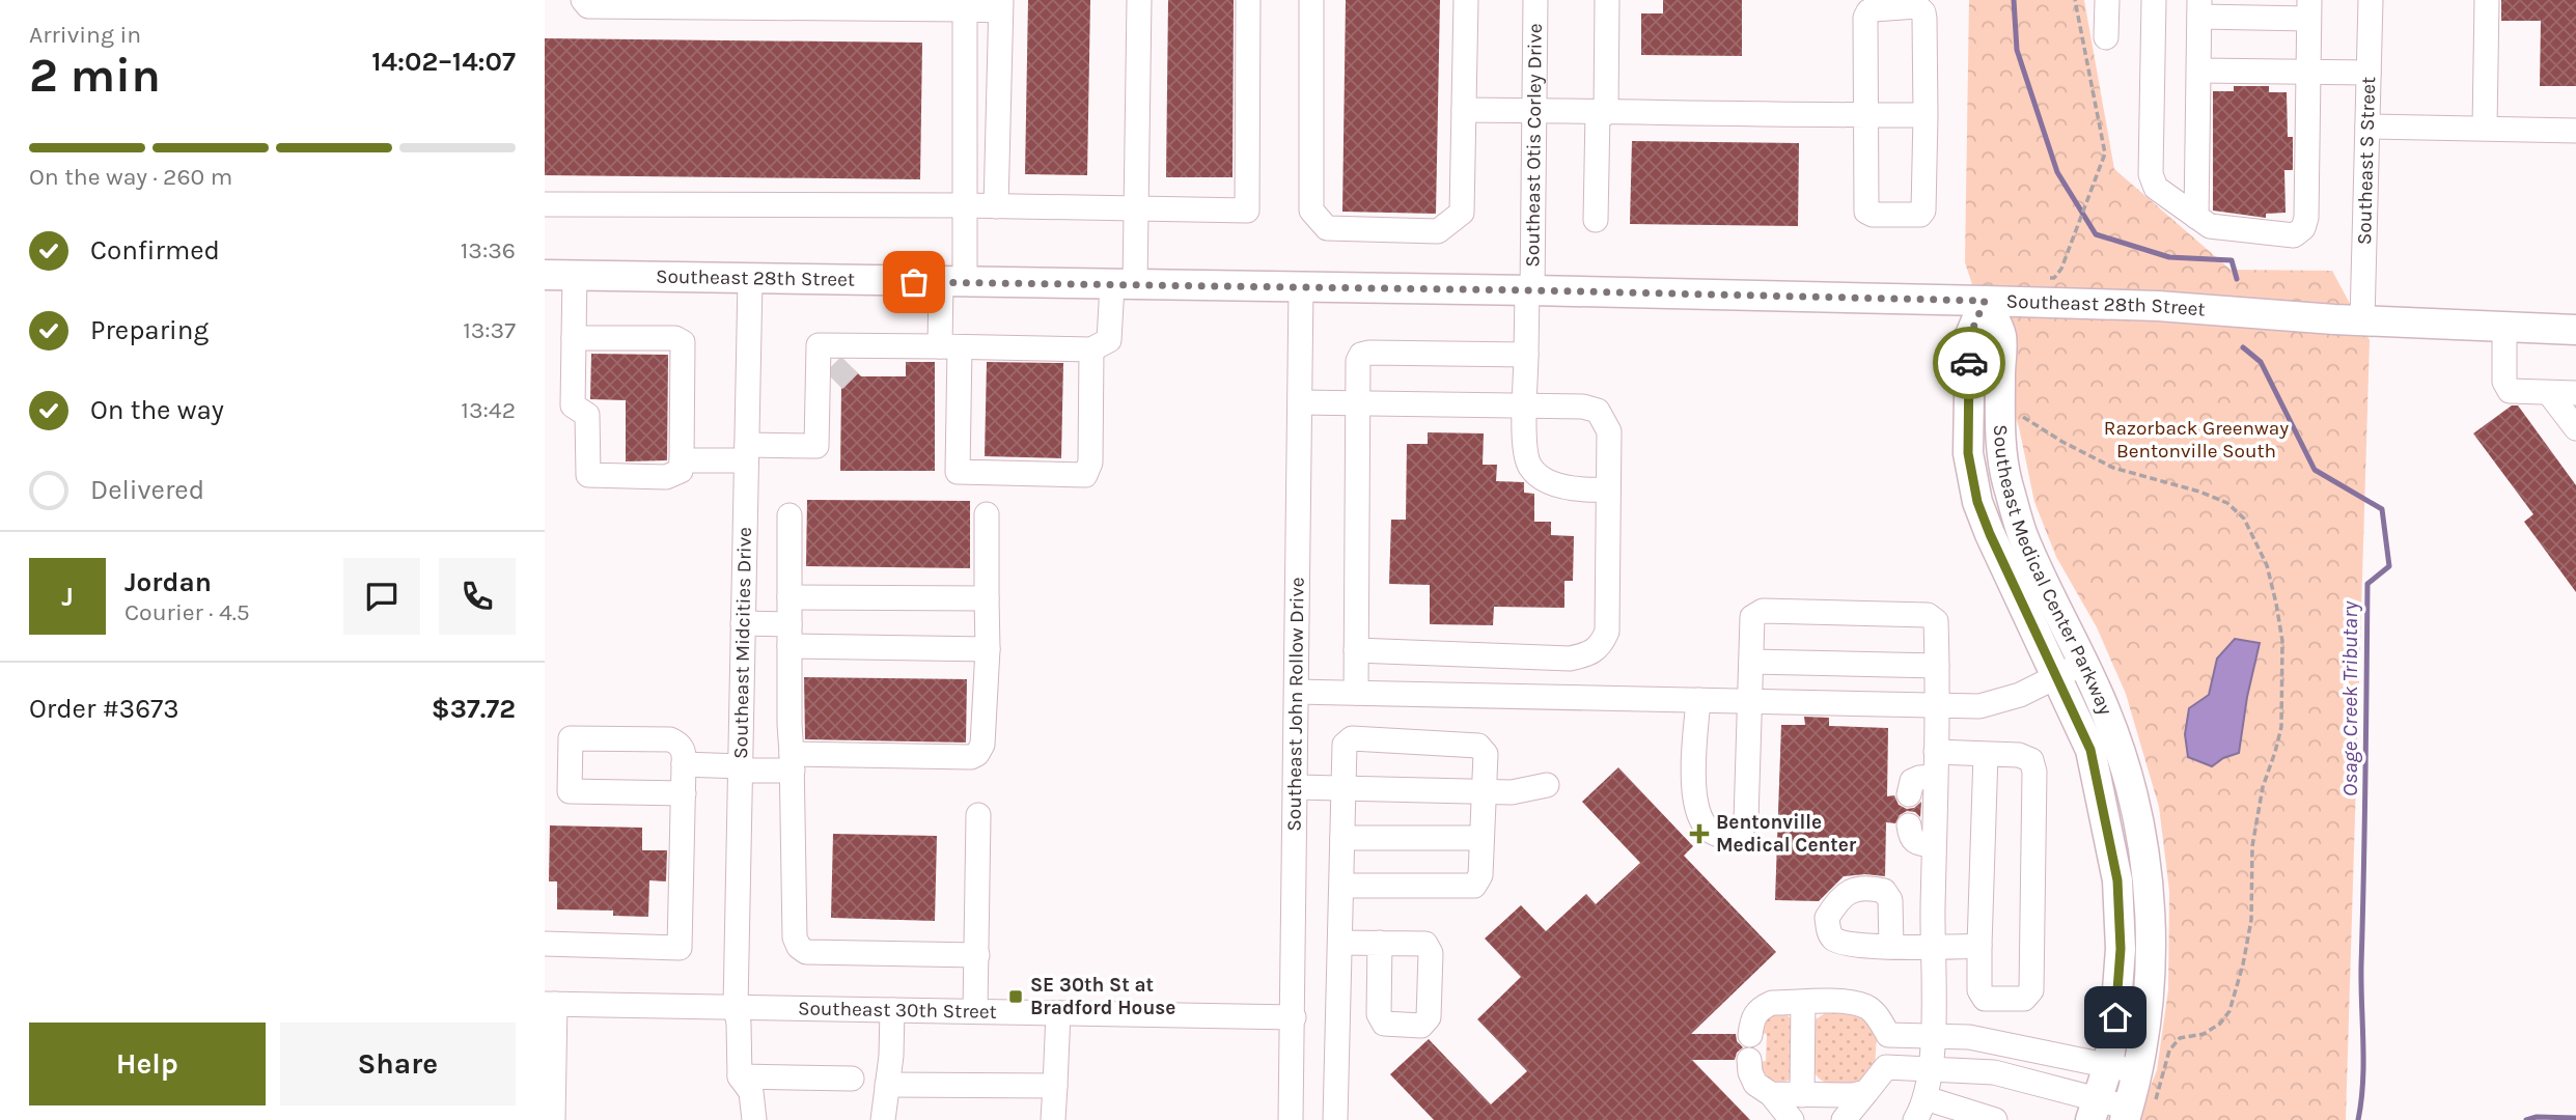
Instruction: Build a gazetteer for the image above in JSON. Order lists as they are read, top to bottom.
{
  "streets": {
    "main road": ["Southeast 28th Street", "Southeast Medical Center Parkway"],
    "street": [
      "Southeast Otis Corley Drive",
      "Southeast S Street",
      "Southeast Midcities Drive",
      "Southeast John Rollow Drive",
      "Southeast 30th Street"
    ]
  },
  "crossings": [
    ["Southeast Otis Corley Drive", "Southeast 28th Street"],
    ["Southeast S Street", "Southeast 28th Street"],
    ["Southeast 28th Street", "Southeast Medical Center Parkway"],
    ["Southeast 28th Street", "Southeast Midcities Drive"],
    ["Southeast 28th Street", "Southeast John Rollow Drive"],
    ["Southeast Midcities Drive", "Southeast 30th Street"],
    ["Southeast John Rollow Drive", "Southeast 30th Street"]
  ],
  "water": ["Osage Creek Tributary"],
  "parks": ["Razorback Greenway Bentonville South"],
  "places": {
    "health": ["Bentonville Medical Center"],
    "transit": ["SE 30th St at Bradford House"]
  },
  "page": {
    "heading": ["2 min", "Arriving in", "14:02–14:07"],
    "panel": [
      "Jordan",
      "Courier · 4.5",
      "Order #3673",
      "$37.72"
    ],
    "bar": "On the way · 260 m",
    "list": [
      ["Confirmed", "13:36"],
      ["Preparing", "13:37"],
      ["On the way", "13:42"],
      "Delivered"
    ],
    "round": "J",
    "buttons": ["Help", "Share"]
  }
}
